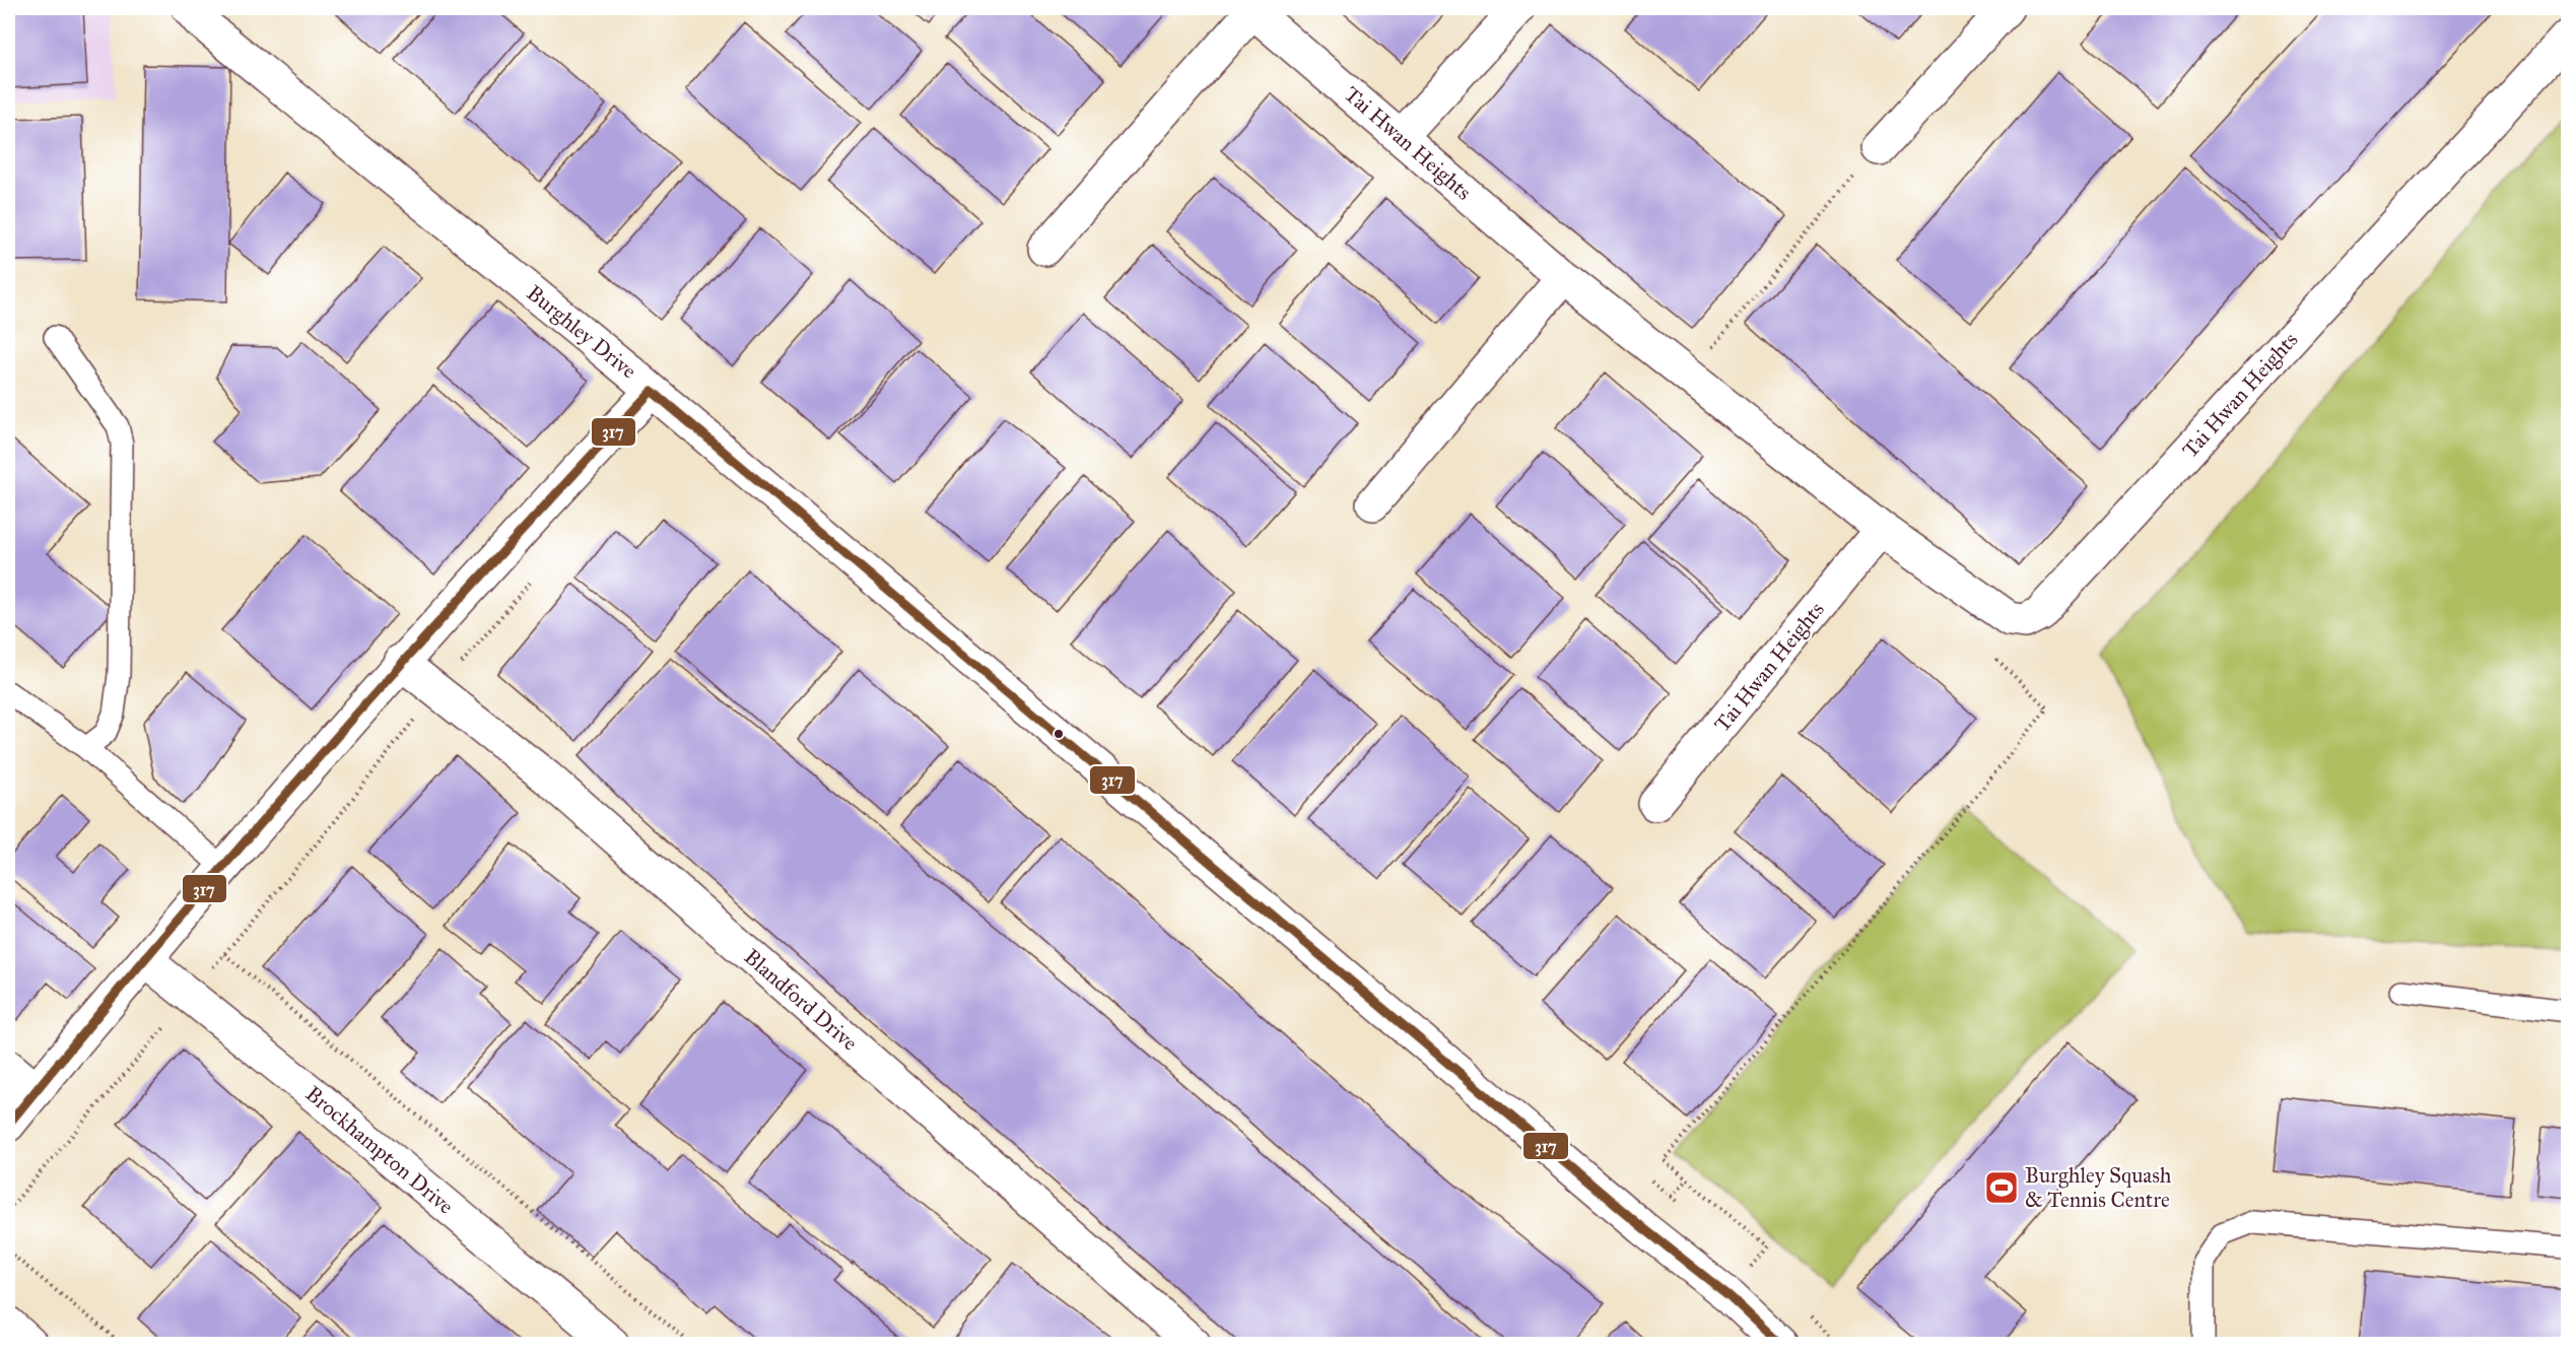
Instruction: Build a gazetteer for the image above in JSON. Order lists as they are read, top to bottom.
{
  "streets": {
    "street": [
      "Tai Hwan Heights",
      "Burghley Drive",
      "Blandford Drive",
      "Brockhampton Drive"
    ]
  },
  "places": {
    "sports": ["Burghley Squash & Tennis Centre"]
  },
  "lines": ["transit line 317"]
}
